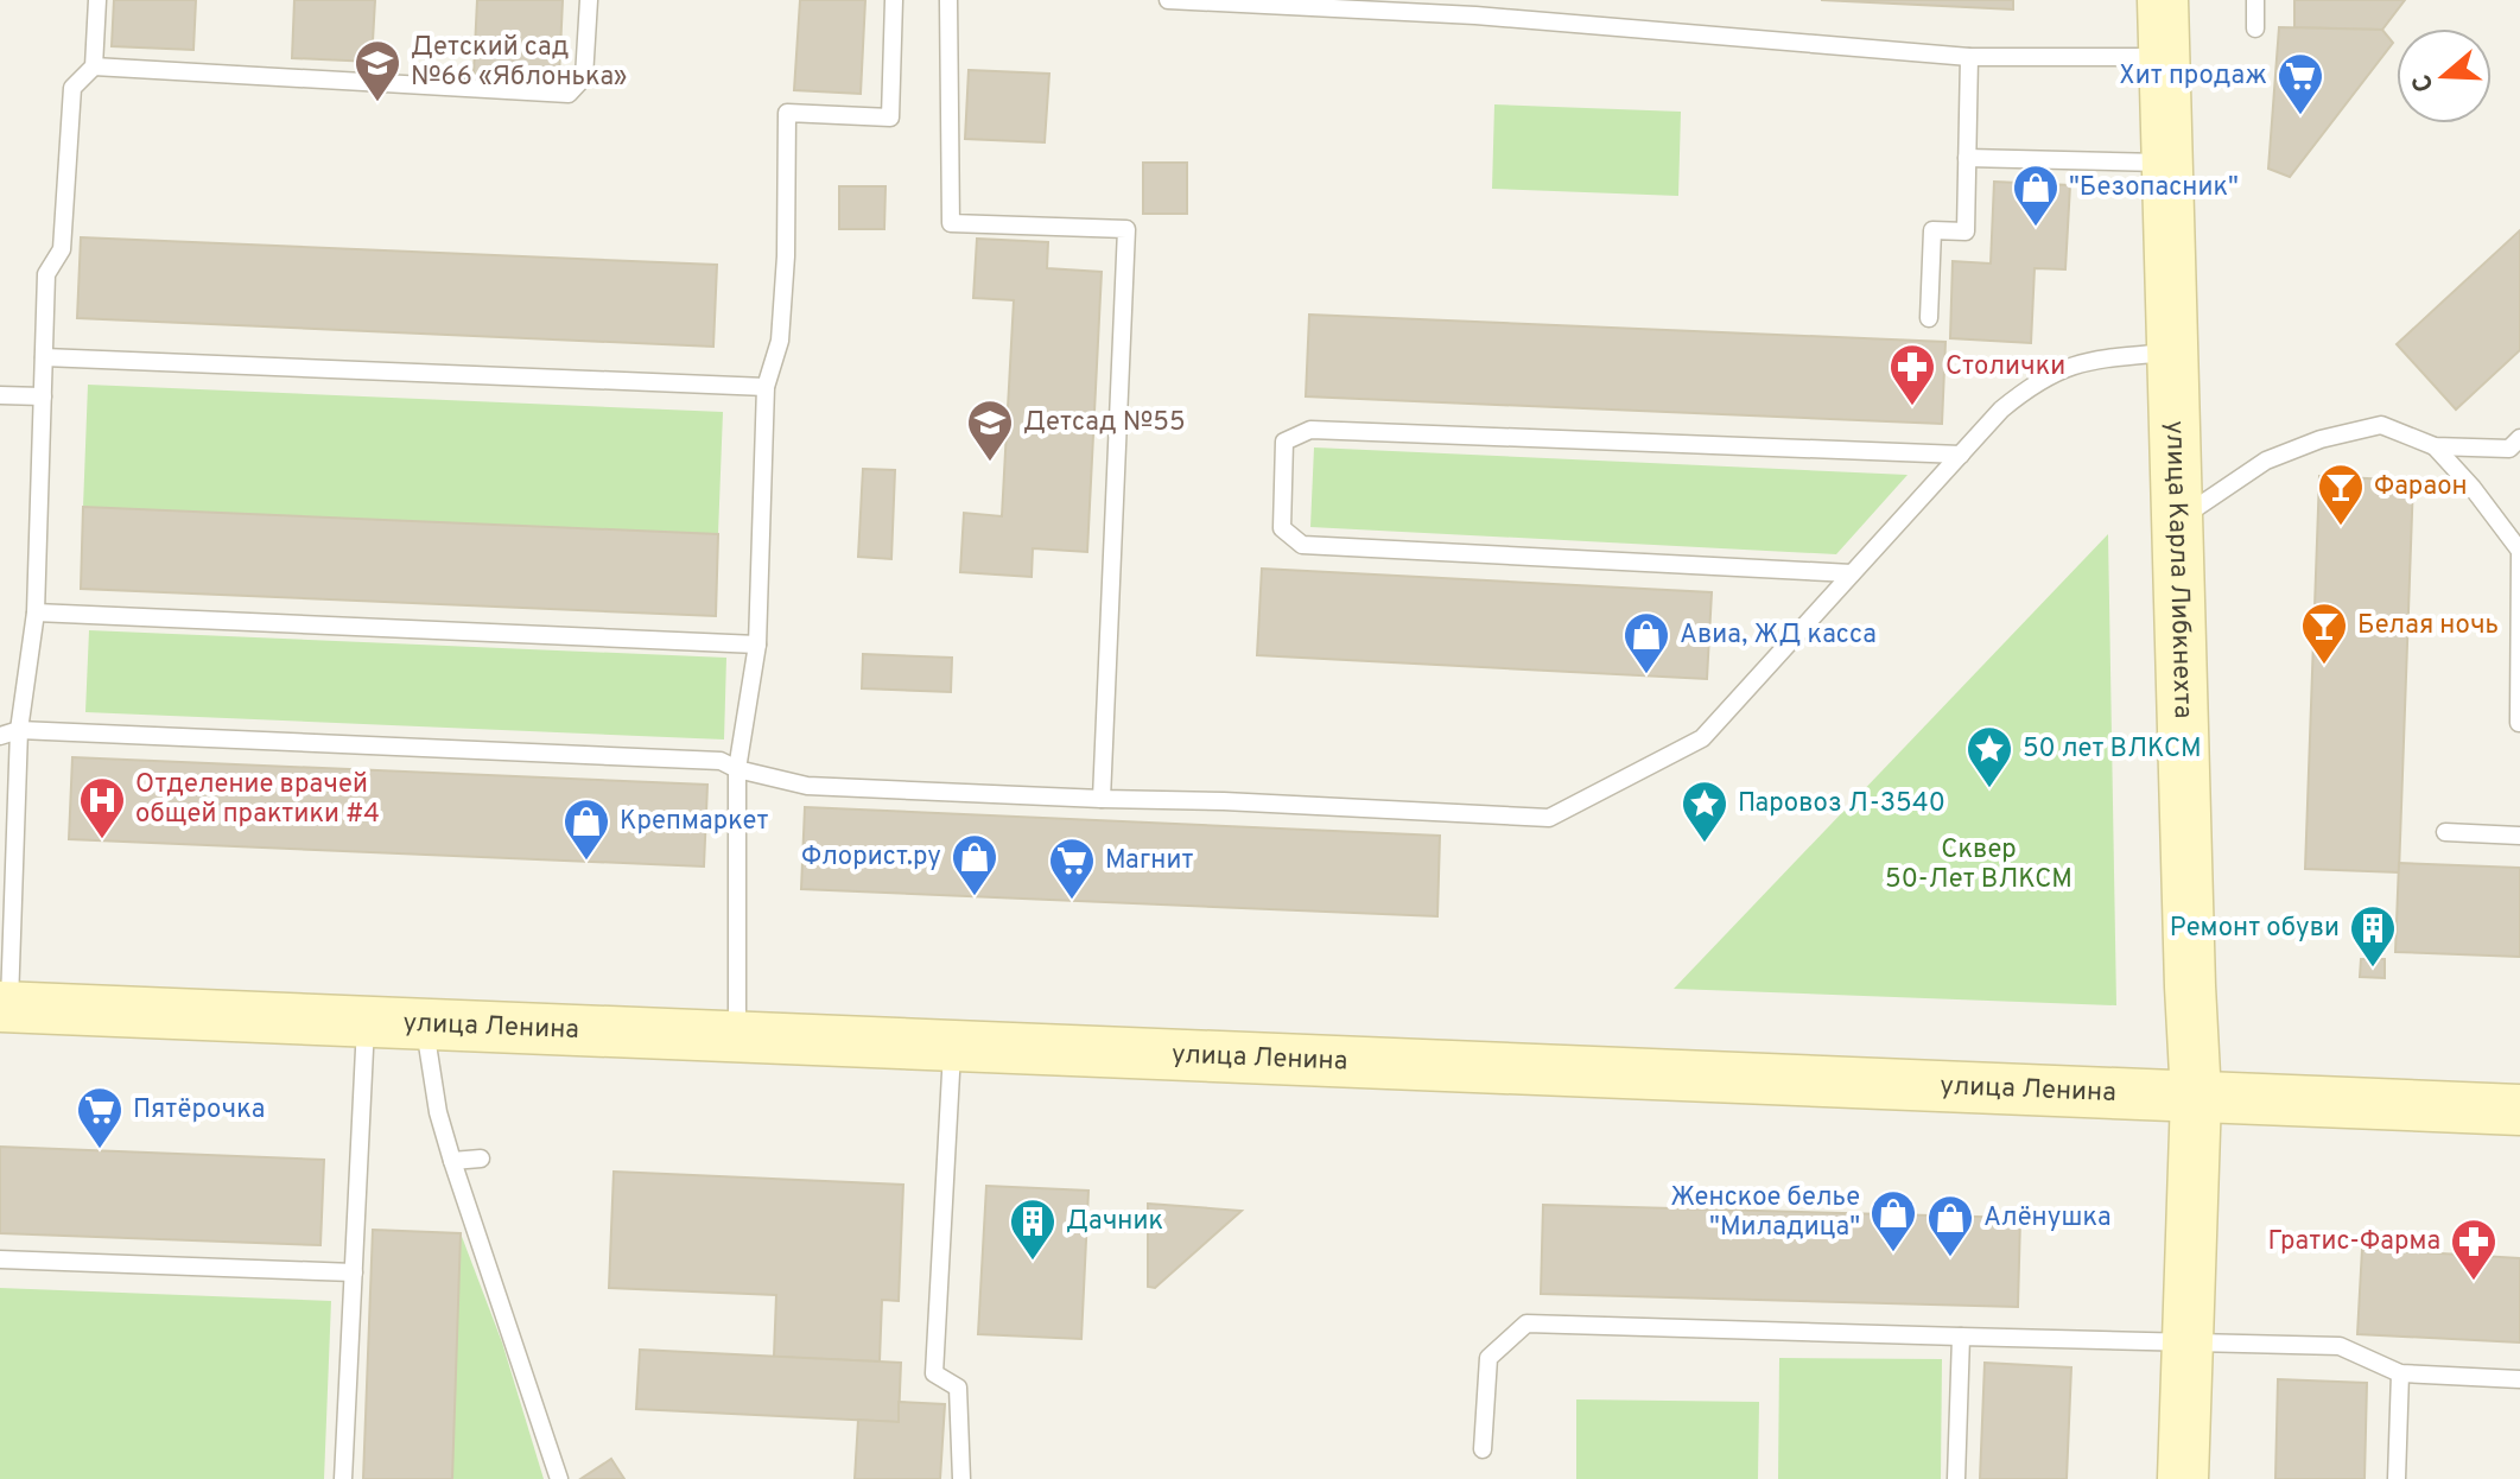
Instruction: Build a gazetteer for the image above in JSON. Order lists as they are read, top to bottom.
{
  "streets": {
    "main road": ["улица Карла Либкнехта", "улица Ленина"]
  },
  "crossings": [
    ["улица Карла Либкнехта", "улица Ленина"]
  ],
  "parks": ["Сквер 50-Лет ВЛКСМ"],
  "places": {
    "school or university": ["Детский сад №66 «Яблонька»", "Детсад №55"],
    "supermarket": ["Хит продаж", "Магнит", "Пятёрочка"],
    "shop": [
      "\"Безопасник\"",
      "Авиа, ЖД касса",
      "Крепмаркет",
      "Флорист.ру",
      "Женское белье \"Миладица\"",
      "Алёнушка"
    ],
    "pharmacy": ["Столички", "Гратис-Фарма"],
    "bar": ["Фараон", "Белая ночь"],
    "place": ["50 лет ВЛКСМ", "Паровоз Л-3540"],
    "hospital": ["Отделение врачей общей практики #4"],
    "building": ["Ремонт обуви", "Дачник"]
  },
  "north": "left"
}
